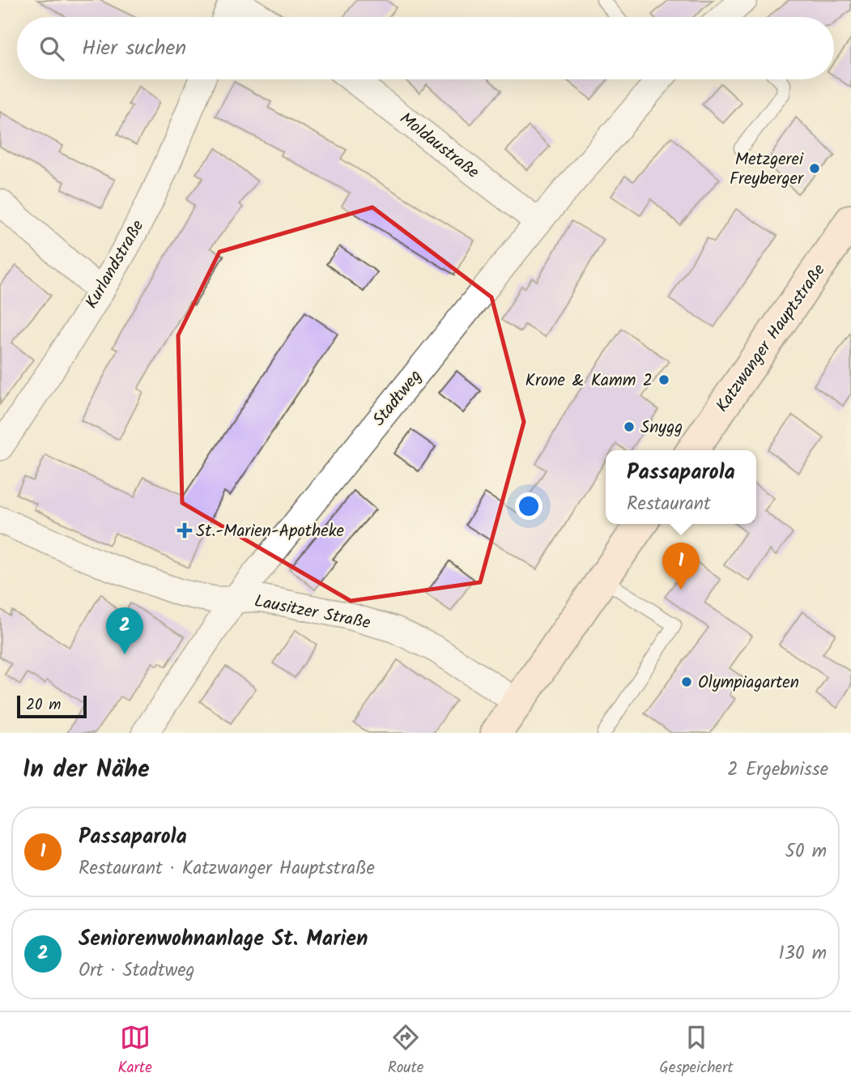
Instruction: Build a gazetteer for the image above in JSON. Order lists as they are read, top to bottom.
{
  "streets": {
    "main road": ["Katzwanger Hauptstraße"],
    "street": [
      "Moldaustraße",
      "Kurlandstraße",
      "Stadtweg",
      "Lausitzer Straße"
    ]
  },
  "crossings": [
    ["Moldaustraße", "Stadtweg"],
    ["Stadtweg", "Lausitzer Straße"]
  ],
  "places": {
    "other": [
      "Metzgerei Freyberger",
      "Krone & Kamm 2",
      "Snygg",
      "Olympiagarten"
    ],
    "health": ["St.-Marien-Apotheke"]
  },
  "scale_bar": "20 m",
  "page": {
    "search": "Hier suchen",
    "popup": ["Passaparola", "Restaurant"],
    "pins": ["1", "2"],
    "scale": "20 m",
    "heading": ["In der Nähe", "2 Ergebnisse"],
    "list": [
      {
        "mark": "1",
        "name": "Passaparola",
        "note": "Restaurant · Katzwanger Hauptstraße",
        "value": "50 m"
      },
      {
        "mark": "2",
        "name": "Seniorenwohnanlage St. Marien",
        "note": "Ort · Stadtweg",
        "value": "130 m"
      }
    ],
    "nav": ["Karte", "Route", "Gespeichert"]
  }
}
